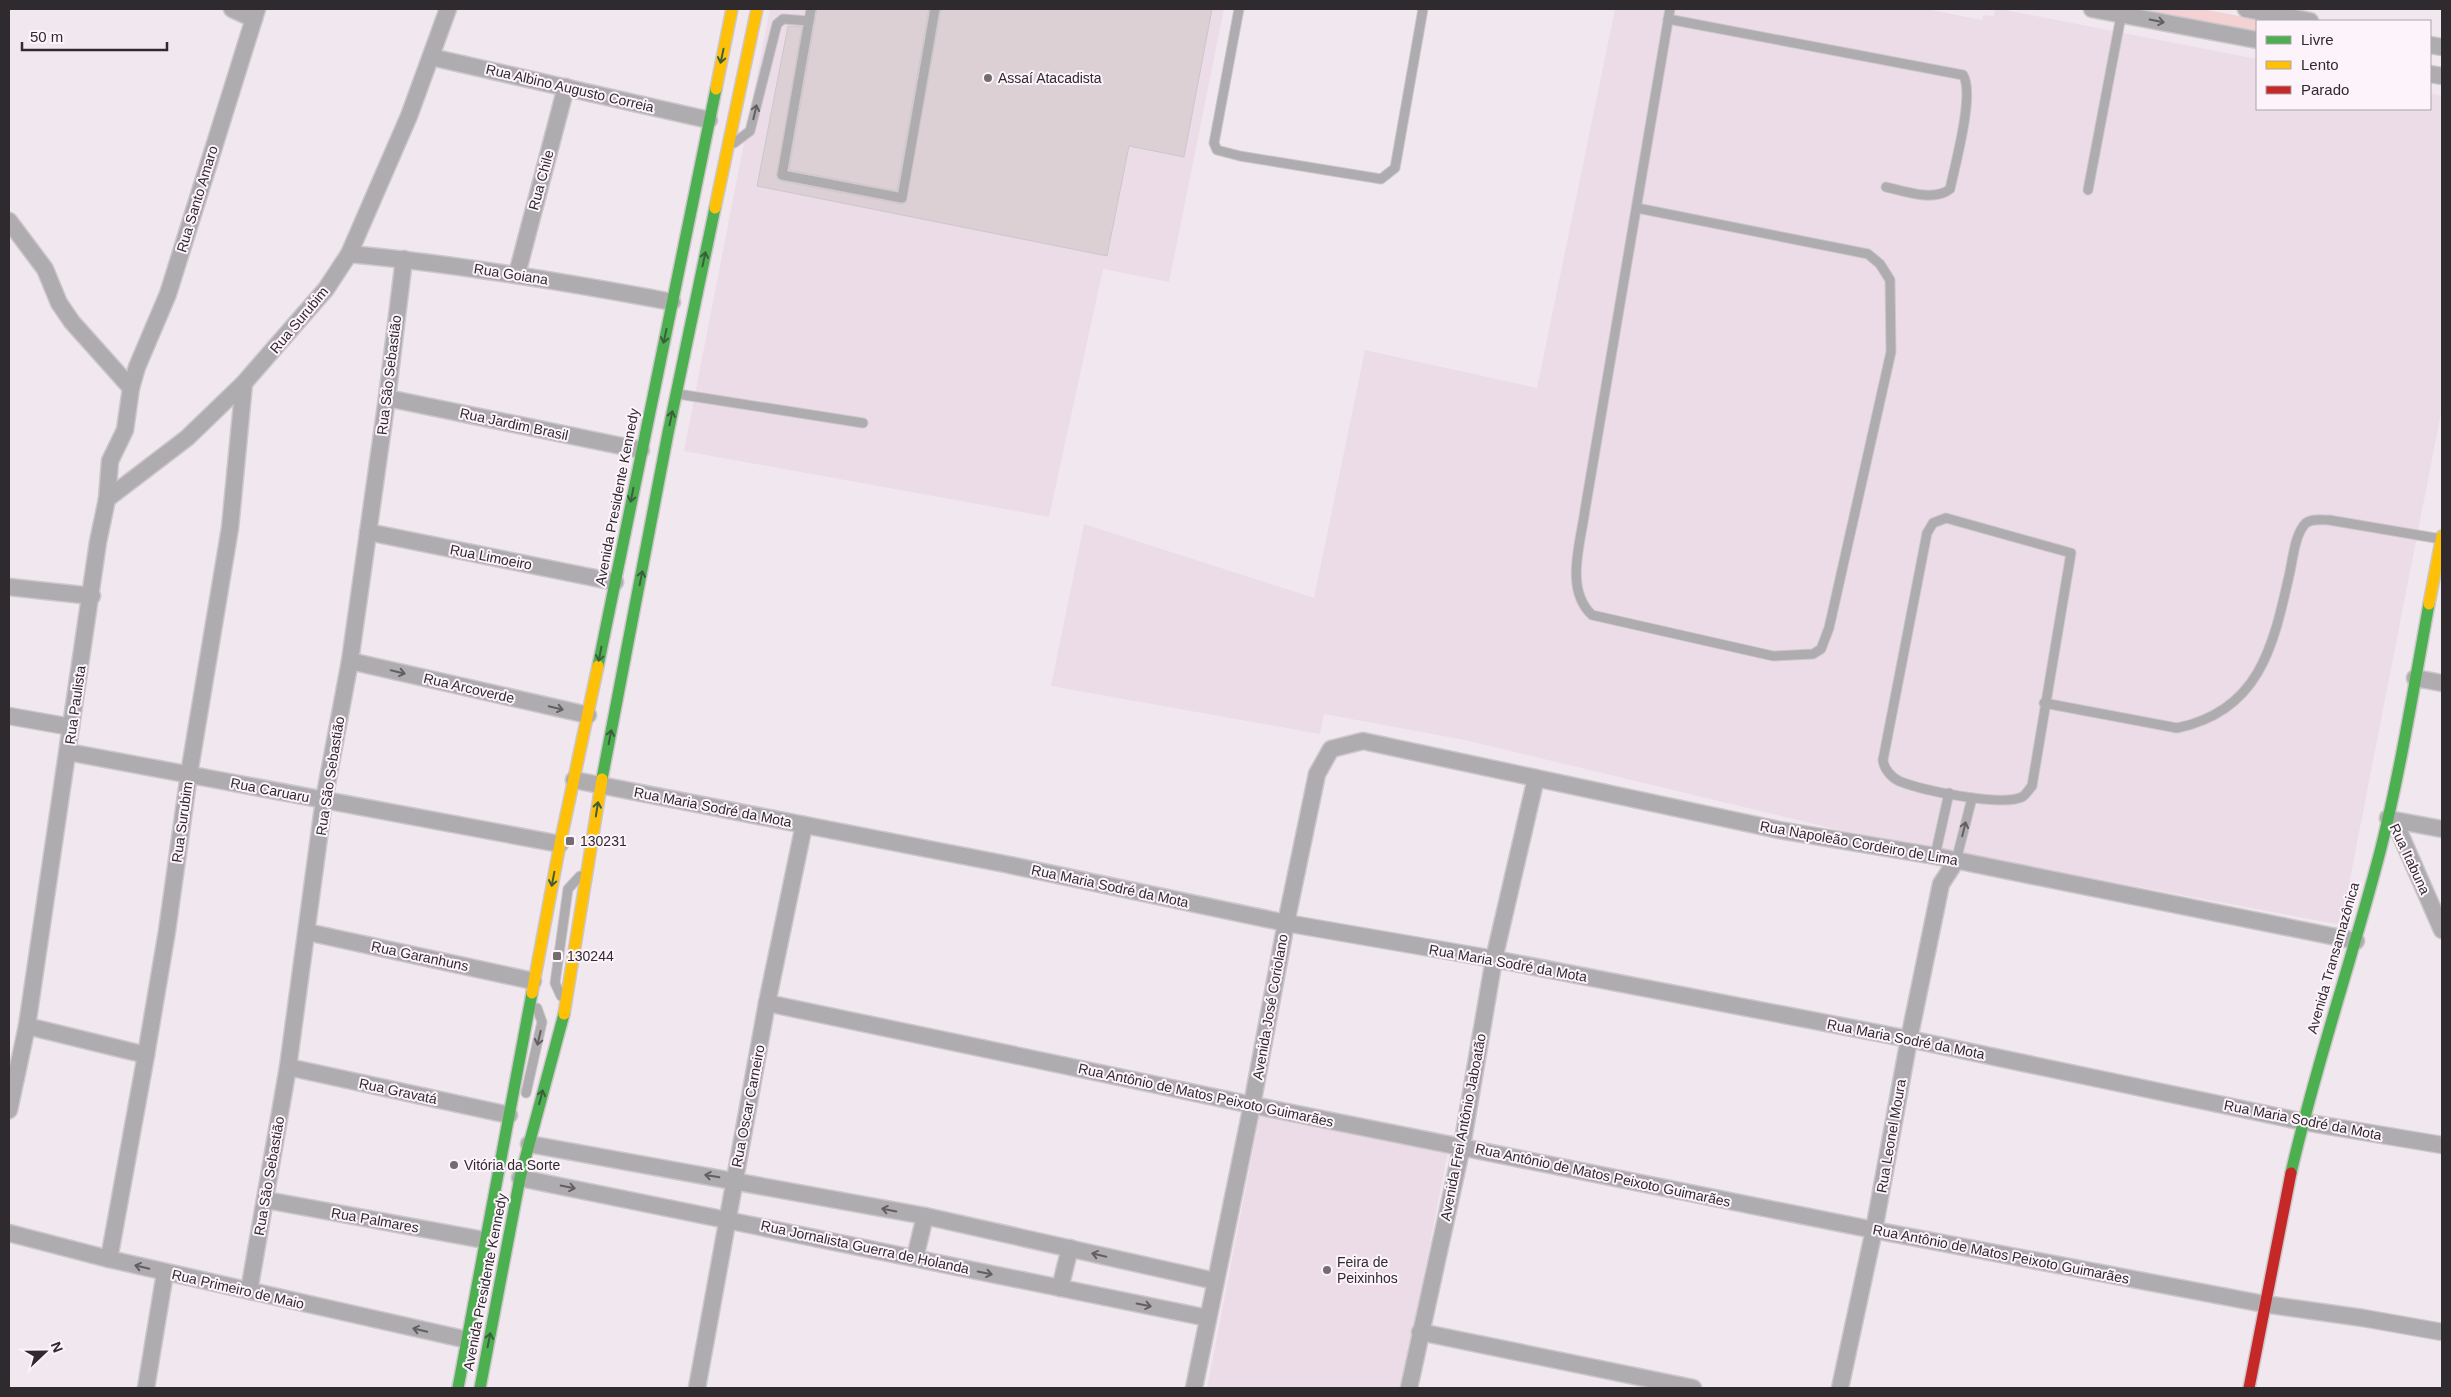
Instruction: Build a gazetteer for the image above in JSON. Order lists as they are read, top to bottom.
{
  "streets": {
    "main road": ["Avenida Presidente Kennedy", "Avenida Transamazônica"],
    "street": [
      "Rua Albino Augusto Correia",
      "Rua Chile",
      "Rua Santo Amaro",
      "Rua Goiana",
      "Rua Surubim",
      "Rua São Sebastião",
      "Rua Jardim Brasil",
      "Rua Limoeiro",
      "Rua Arcoverde",
      "Rua Paulista",
      "Rua Caruaru",
      "Rua Maria Sodré da Mota",
      "Rua Napoleão Cordeiro de Lima",
      "Rua Itabuna",
      "Rua Garanhuns",
      "Avenida José Coriolano",
      "Rua Gravatá",
      "Rua Antônio de Matos Peixoto Guimarães",
      "Rua Oscar Carneiro",
      "Avenida Frei Antônio Jaboatão",
      "Rua Leonel Moura",
      "Rua Palmares",
      "Rua Jornalista Guerra de Holanda",
      "Rua Primeiro de Maio"
    ]
  },
  "crossings": [
    ["Rua Albino Augusto Correia", "Rua Chile"],
    ["Rua Albino Augusto Correia", "Avenida Presidente Kennedy"],
    ["Rua Chile", "Rua Goiana"],
    ["Rua Santo Amaro", "Rua Paulista"],
    ["Rua Goiana", "Rua Surubim"],
    ["Rua Goiana", "Rua São Sebastião"],
    ["Rua Goiana", "Avenida Presidente Kennedy"],
    ["Rua Surubim", "Rua Paulista"],
    ["Rua Surubim", "Rua Caruaru"],
    ["Rua Surubim", "Rua Primeiro de Maio"],
    ["Rua São Sebastião", "Rua Jardim Brasil"],
    ["Rua São Sebastião", "Rua Limoeiro"],
    ["Rua São Sebastião", "Rua Arcoverde"],
    ["Rua São Sebastião", "Rua Caruaru"],
    ["Rua São Sebastião", "Rua Garanhuns"],
    ["Rua São Sebastião", "Rua Gravatá"],
    ["Rua São Sebastião", "Rua Palmares"],
    ["Rua São Sebastião", "Rua Primeiro de Maio"],
    ["Rua Jardim Brasil", "Avenida Presidente Kennedy"],
    ["Avenida Presidente Kennedy", "Rua Limoeiro"],
    ["Avenida Presidente Kennedy", "Rua Arcoverde"],
    ["Avenida Presidente Kennedy", "Rua Caruaru"],
    ["Avenida Presidente Kennedy", "Rua Maria Sodré da Mota"],
    ["Avenida Presidente Kennedy", "Rua Garanhuns"],
    ["Avenida Presidente Kennedy", "Rua Gravatá"],
    ["Avenida Presidente Kennedy", "Rua Palmares"],
    ["Avenida Presidente Kennedy", "Rua Jornalista Guerra de Holanda"],
    ["Avenida Presidente Kennedy", "Rua Primeiro de Maio"],
    ["Rua Paulista", "Rua Caruaru"],
    ["Rua Maria Sodré da Mota", "Avenida Transamazônica"],
    ["Rua Maria Sodré da Mota", "Avenida José Coriolano"],
    ["Rua Maria Sodré da Mota", "Rua Oscar Carneiro"],
    ["Rua Maria Sodré da Mota", "Avenida Frei Antônio Jaboatão"],
    ["Rua Maria Sodré da Mota", "Rua Leonel Moura"],
    ["Rua Napoleão Cordeiro de Lima", "Avenida Transamazônica"],
    ["Rua Napoleão Cordeiro de Lima", "Avenida José Coriolano"],
    ["Rua Napoleão Cordeiro de Lima", "Avenida Frei Antônio Jaboatão"],
    ["Rua Napoleão Cordeiro de Lima", "Rua Leonel Moura"],
    ["Rua Itabuna", "Avenida Transamazônica"],
    ["Avenida Transamazônica", "Rua Antônio de Matos Peixoto Guimarães"],
    ["Avenida José Coriolano", "Rua Antônio de Matos Peixoto Guimarães"],
    ["Avenida José Coriolano", "Rua Jornalista Guerra de Holanda"],
    ["Rua Antônio de Matos Peixoto Guimarães", "Rua Oscar Carneiro"],
    ["Rua Antônio de Matos Peixoto Guimarães", "Avenida Frei Antônio Jaboatão"],
    ["Rua Antônio de Matos Peixoto Guimarães", "Rua Leonel Moura"],
    ["Rua Oscar Carneiro", "Rua Jornalista Guerra de Holanda"]
  ],
  "one_way": ["Rua Arcoverde", "Rua Primeiro de Maio"],
  "places": {
    "other": ["Assaí Atacadista", "Vitória da Sorte", "Feira de Peixinhos"],
    "transit": ["130231", "130244"]
  },
  "legend": ["Livre", "Lento", "Parado"],
  "scale_bar": "50 m",
  "north": "right"
}
